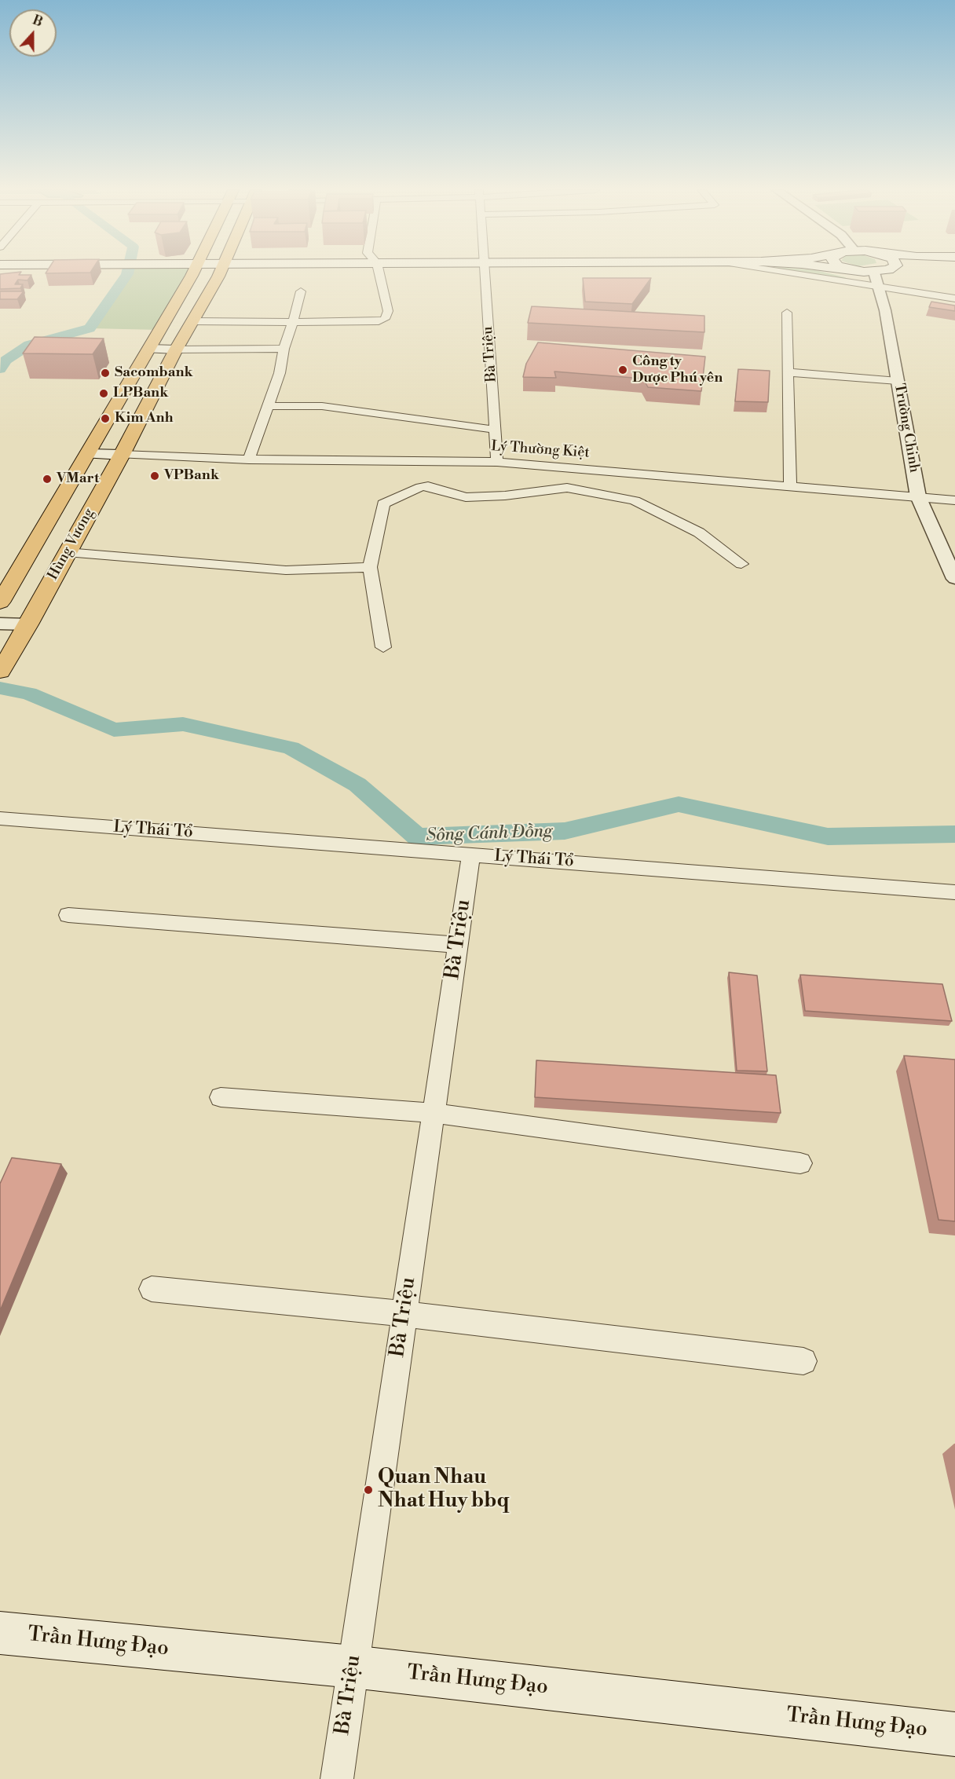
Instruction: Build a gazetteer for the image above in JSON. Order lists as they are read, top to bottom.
{
  "streets": {
    "main road": ["Hùng Vương", "Trần Hưng Đạo"],
    "street": [
      "Bà Triệu",
      "Trường Chinh",
      "Lý Thường Kiệt",
      "Lý Thái Tổ"
    ]
  },
  "crossings": [
    ["Bà Triệu", "Lý Thường Kiệt"],
    ["Bà Triệu", "Lý Thái Tổ"],
    ["Bà Triệu", "Trần Hưng Đạo"],
    ["Trường Chinh", "Lý Thường Kiệt"],
    ["Lý Thường Kiệt", "Hùng Vương"]
  ],
  "water": ["Sông Cánh Đồng"],
  "places": [
    "Công ty Dược Phú yên",
    "Sacombank",
    "LPBank",
    "Kim Anh",
    "VPBank",
    "VMart",
    "Quan Nhau Nhat Huy bbq"
  ],
  "north": "top"
}
